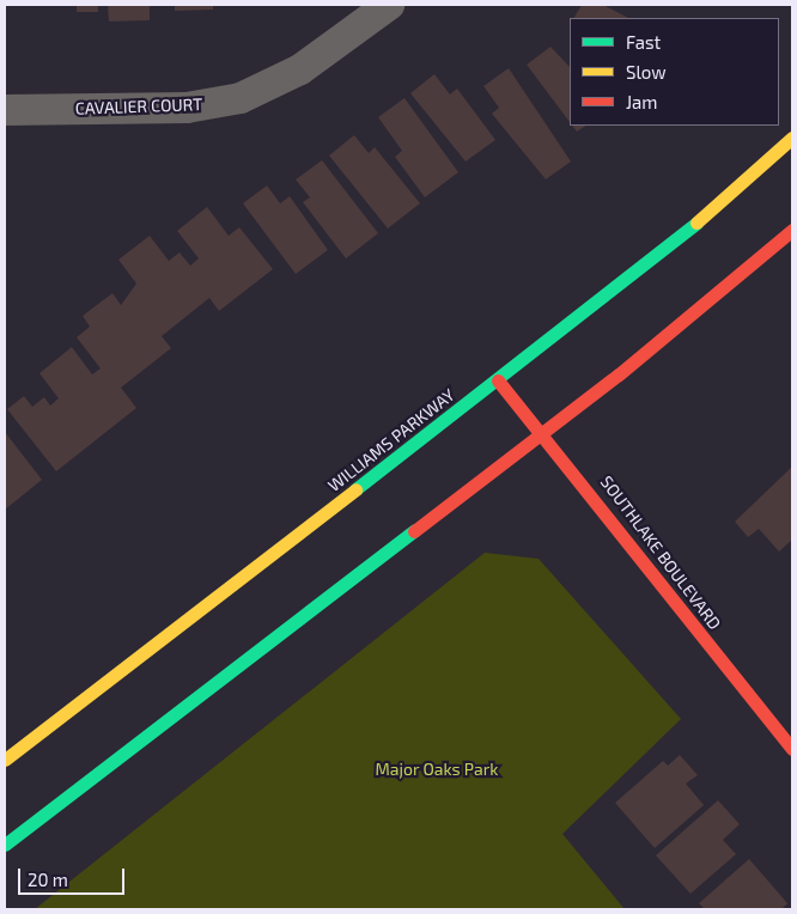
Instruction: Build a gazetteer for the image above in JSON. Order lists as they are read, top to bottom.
{
  "streets": {
    "main road": ["WILLIAMS PARKWAY", "SOUTHLAKE BOULEVARD"],
    "street": ["CAVALIER COURT"]
  },
  "crossings": [
    ["WILLIAMS PARKWAY", "SOUTHLAKE BOULEVARD"]
  ],
  "parks": ["Major Oaks Park"],
  "legend": ["Fast", "Slow", "Jam"],
  "scale_bar": "20 m"
}
